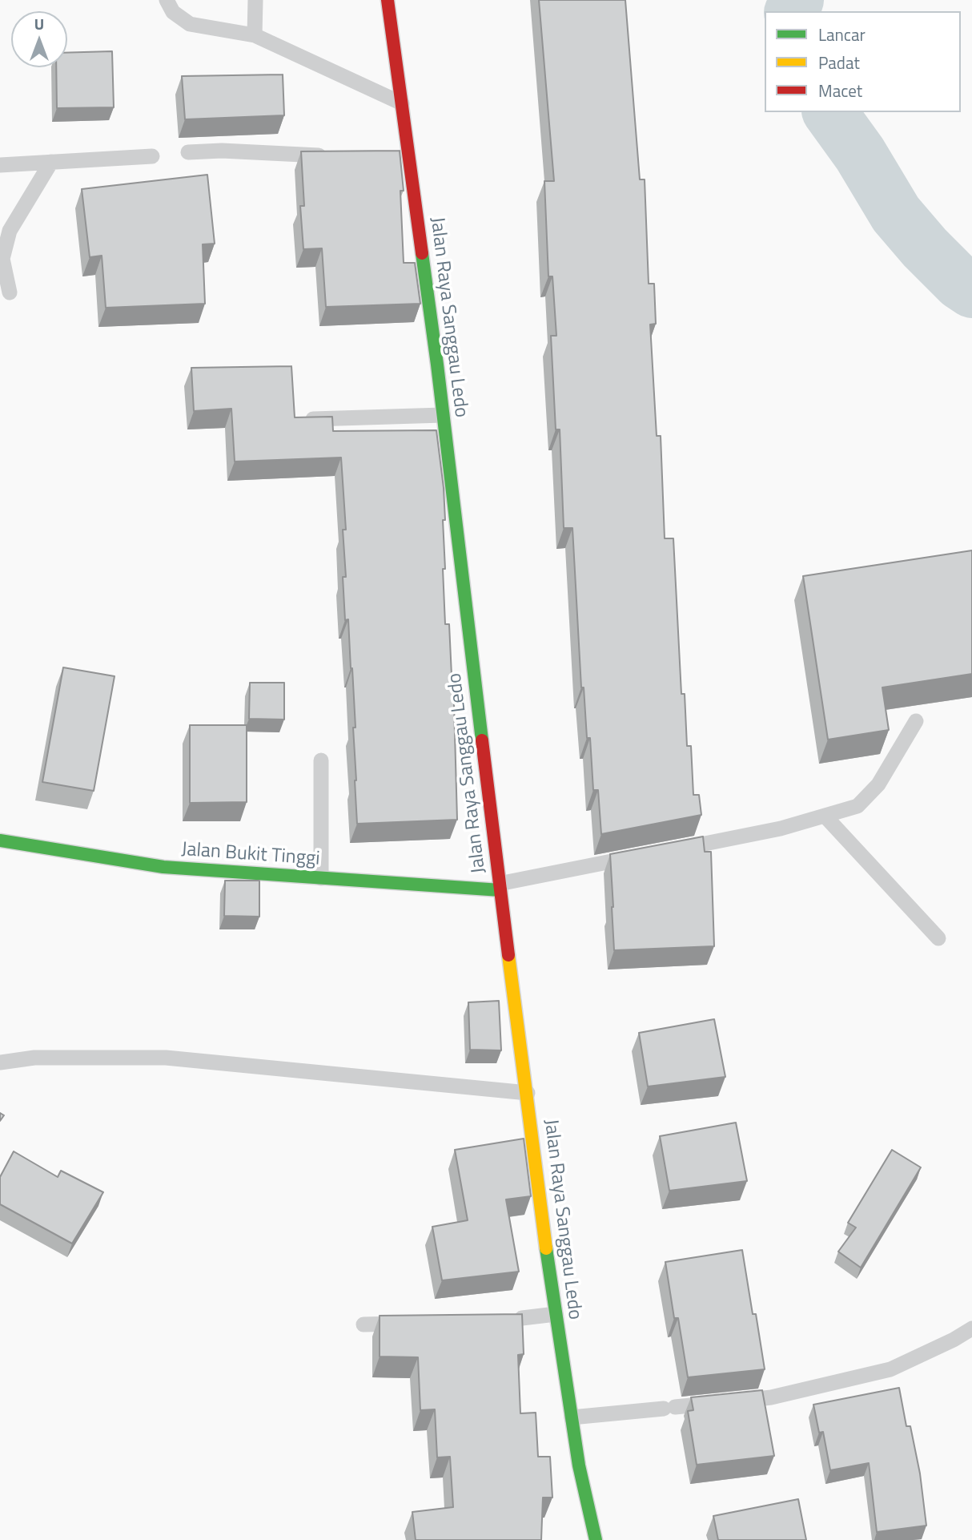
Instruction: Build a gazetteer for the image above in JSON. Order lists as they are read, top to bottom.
{
  "streets": {
    "main road": ["Jalan Raya Sanggau Ledo", "Jalan Bukit Tinggi"]
  },
  "crossings": [
    ["Jalan Raya Sanggau Ledo", "Jalan Bukit Tinggi"]
  ],
  "legend": ["Lancar", "Padat", "Macet"],
  "north": "top"
}
